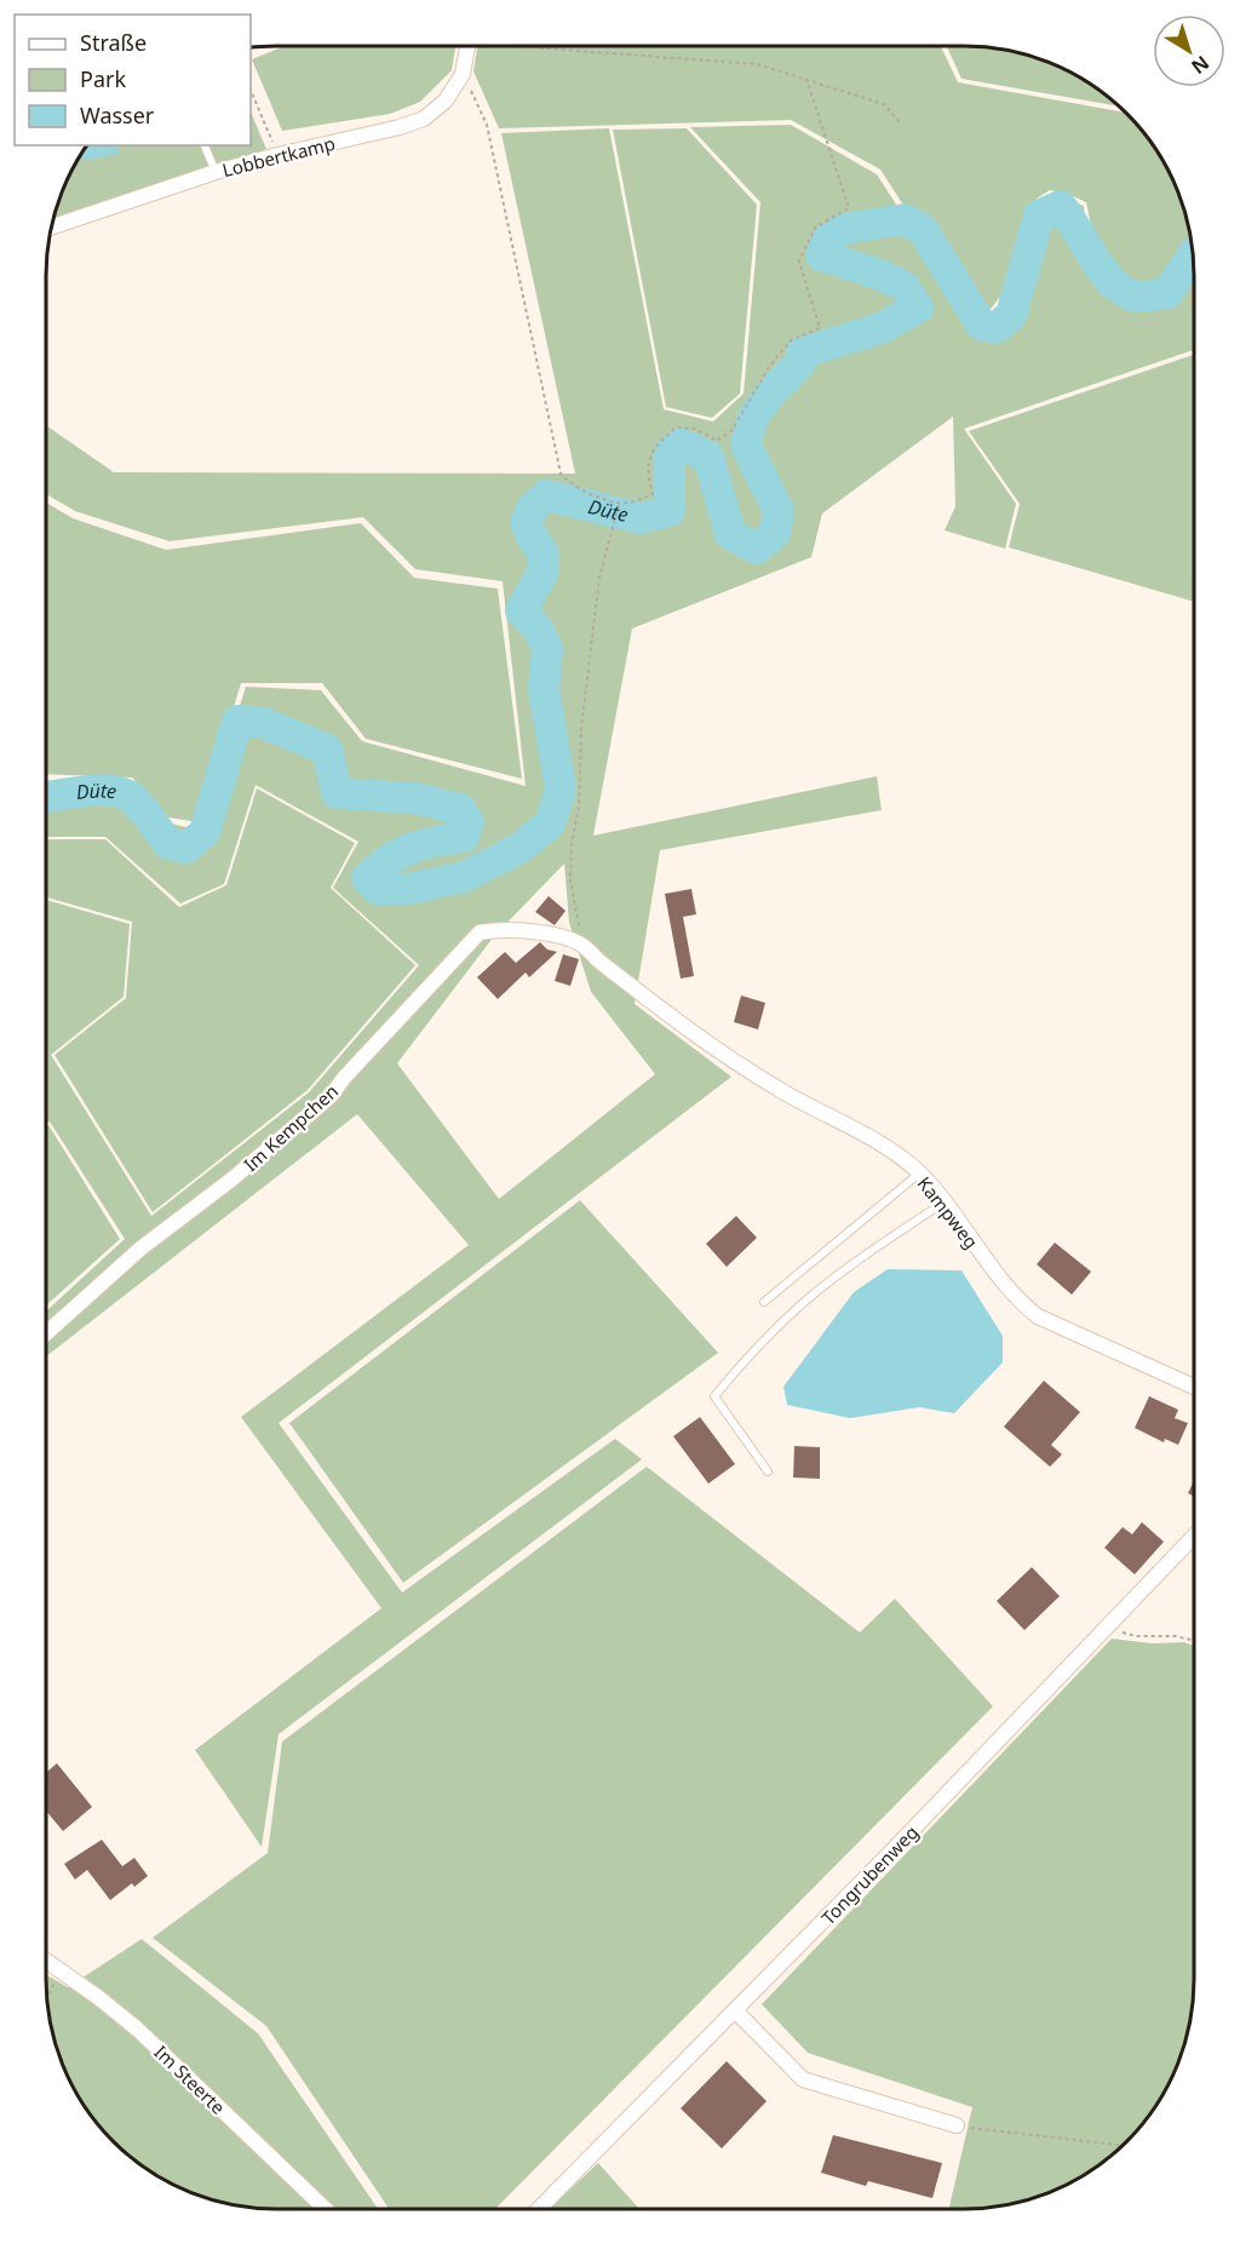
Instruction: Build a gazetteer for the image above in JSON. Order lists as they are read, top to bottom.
{
  "streets": {
    "street": [
      "Lobbertkamp",
      "Im Kempchen",
      "Kampweg",
      "Tongrubenweg",
      "Im Steerte"
    ]
  },
  "crossings": [
    ["Im Kempchen", "Kampweg"]
  ],
  "water": ["Düte"],
  "legend": ["Straße", "Park", "Wasser"],
  "north": "bottom right"
}
